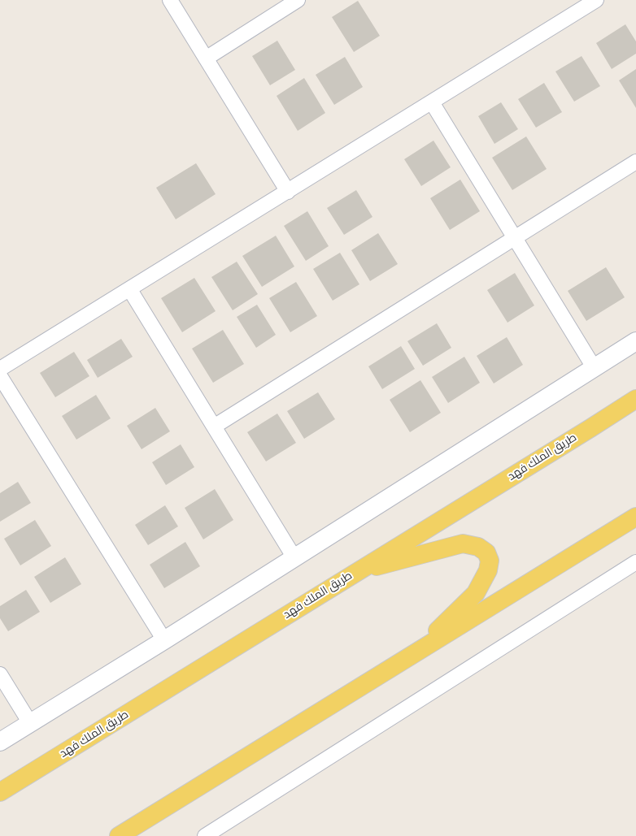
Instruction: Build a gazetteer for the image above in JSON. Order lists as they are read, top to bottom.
{
  "streets": {
    "main road": ["طريق الملك فهد"]
  }
}
